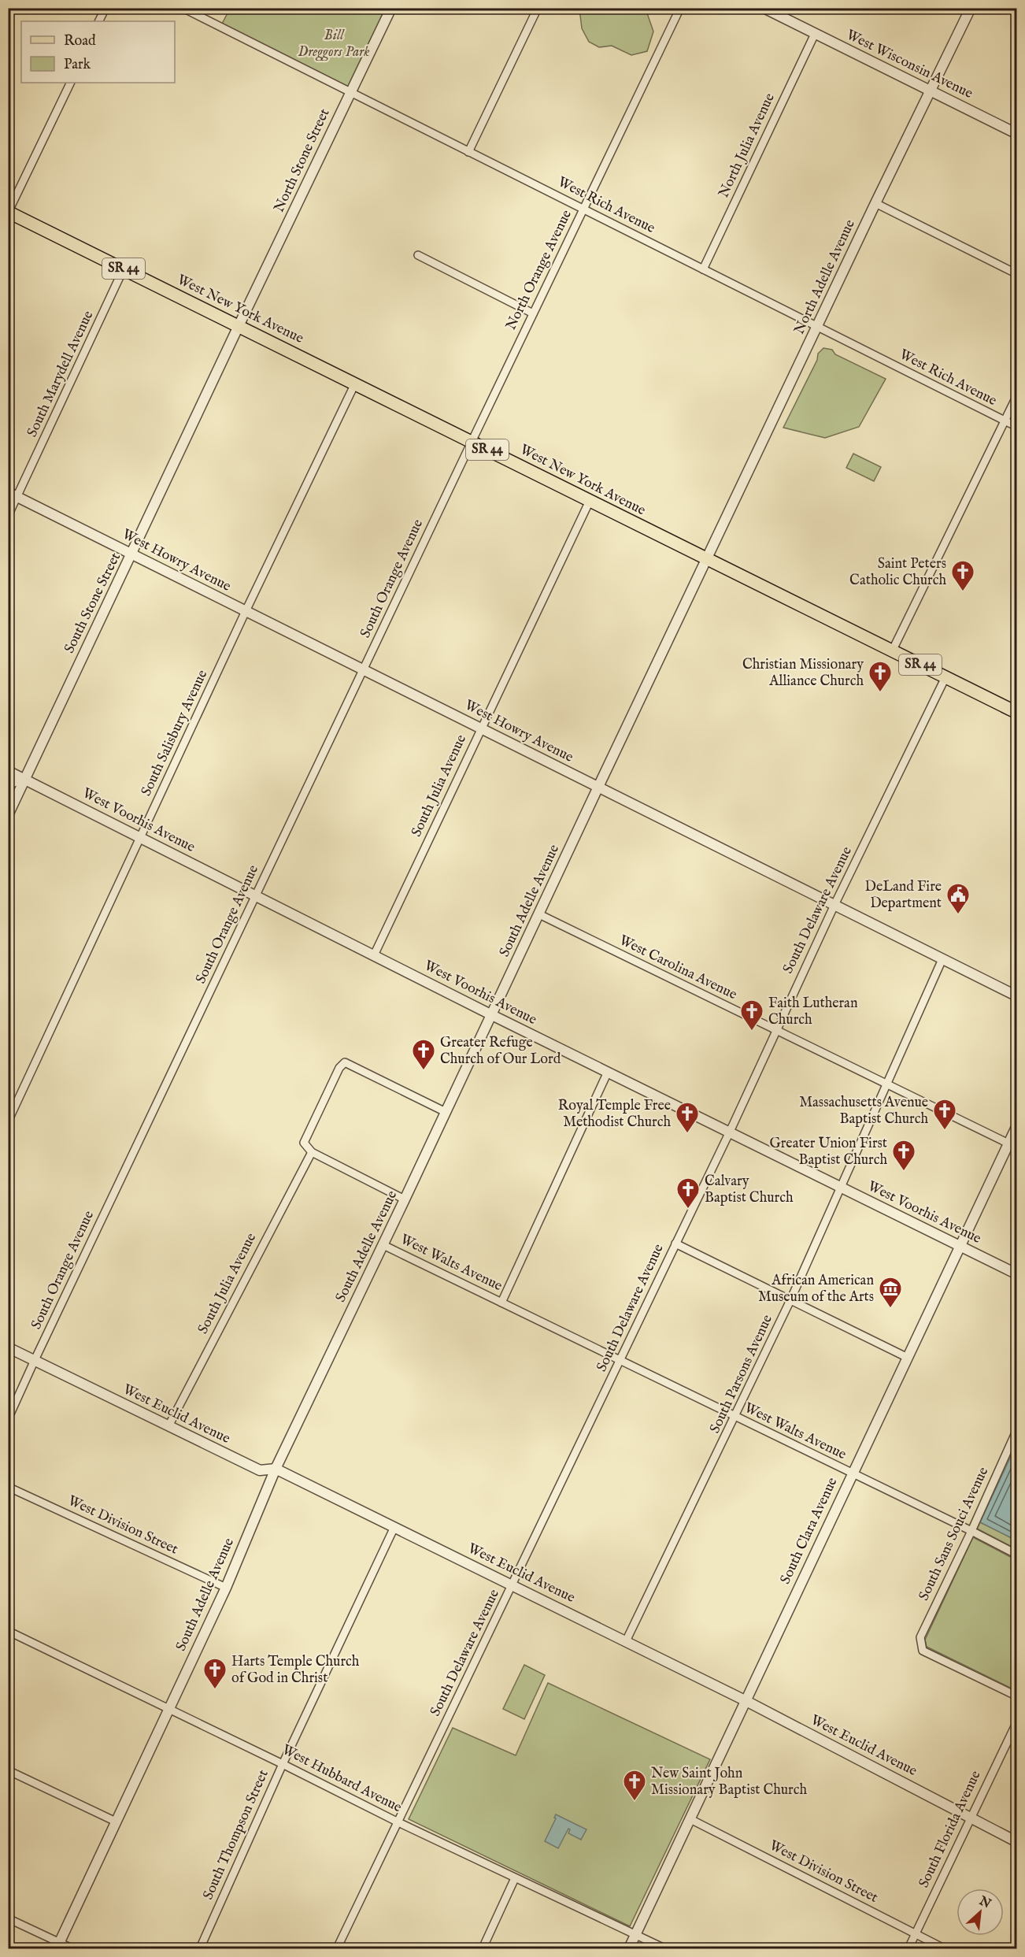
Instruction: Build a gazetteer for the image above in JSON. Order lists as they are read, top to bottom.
{
  "streets": {
    "main road": ["SR 44", "West New York Avenue"],
    "street": [
      "West Wisconsin Avenue",
      "North Julia Avenue",
      "North Stone Street",
      "West Rich Avenue",
      "North Orange Avenue",
      "North Adelle Avenue",
      "South Marydell Avenue",
      "West Howry Avenue",
      "South Orange Avenue",
      "South Stone Street",
      "South Salisbury Avenue",
      "South Julia Avenue",
      "West Voorhis Avenue",
      "South Adelle Avenue",
      "South Delaware Avenue",
      "West Carolina Avenue",
      "West Walts Avenue",
      "South Parsons Avenue",
      "West Euclid Avenue",
      "West Division Street",
      "South Clara Avenue",
      "South Sans Souci Avenue",
      "West Hubbard Avenue",
      "South Florida Avenue",
      "South Thompson Street"
    ]
  },
  "crossings": [
    ["West Wisconsin Avenue", "North Julia Avenue"],
    ["West Wisconsin Avenue", "North Adelle Avenue"],
    ["North Julia Avenue", "West Rich Avenue"],
    ["North Stone Street", "West Rich Avenue"],
    ["North Stone Street", "West New York Avenue"],
    ["North Stone Street", "South Stone Street"],
    ["West Rich Avenue", "North Orange Avenue"],
    ["West Rich Avenue", "North Adelle Avenue"],
    ["North Orange Avenue", "West New York Avenue"],
    ["North Orange Avenue", "South Orange Avenue"],
    ["North Adelle Avenue", "West New York Avenue"],
    ["North Adelle Avenue", "South Adelle Avenue"],
    ["West New York Avenue", "South Marydell Avenue"],
    ["West New York Avenue", "South Orange Avenue"],
    ["West New York Avenue", "South Stone Street"],
    ["West New York Avenue", "South Salisbury Avenue"],
    ["West New York Avenue", "South Julia Avenue"],
    ["West New York Avenue", "South Adelle Avenue"],
    ["West New York Avenue", "South Delaware Avenue"],
    ["South Marydell Avenue", "West Howry Avenue"],
    ["West Howry Avenue", "South Orange Avenue"],
    ["West Howry Avenue", "South Stone Street"],
    ["West Howry Avenue", "South Salisbury Avenue"],
    ["West Howry Avenue", "South Julia Avenue"],
    ["West Howry Avenue", "South Adelle Avenue"],
    ["West Howry Avenue", "South Delaware Avenue"],
    ["West Howry Avenue", "South Parsons Avenue"],
    ["South Orange Avenue", "West Voorhis Avenue"],
    ["South Orange Avenue", "West Euclid Avenue"],
    ["South Stone Street", "West Voorhis Avenue"],
    ["South Salisbury Avenue", "West Voorhis Avenue"],
    ["South Julia Avenue", "West Voorhis Avenue"],
    ["South Julia Avenue", "West Euclid Avenue"],
    ["West Voorhis Avenue", "South Adelle Avenue"],
    ["West Voorhis Avenue", "South Delaware Avenue"],
    ["West Voorhis Avenue", "South Parsons Avenue"],
    ["West Voorhis Avenue", "South Clara Avenue"],
    ["South Adelle Avenue", "West Carolina Avenue"],
    ["South Adelle Avenue", "West Walts Avenue"],
    ["South Adelle Avenue", "West Euclid Avenue"],
    ["South Adelle Avenue", "West Division Street"],
    ["South Adelle Avenue", "West Hubbard Avenue"],
    ["South Delaware Avenue", "West Carolina Avenue"],
    ["South Delaware Avenue", "West Walts Avenue"],
    ["South Delaware Avenue", "West Euclid Avenue"],
    ["South Delaware Avenue", "West Hubbard Avenue"],
    ["West Carolina Avenue", "South Parsons Avenue"],
    ["West Carolina Avenue", "South Clara Avenue"],
    ["West Walts Avenue", "South Parsons Avenue"],
    ["West Walts Avenue", "South Clara Avenue"],
    ["West Walts Avenue", "South Sans Souci Avenue"],
    ["South Parsons Avenue", "West Euclid Avenue"],
    ["West Euclid Avenue", "South Clara Avenue"],
    ["West Euclid Avenue", "South Florida Avenue"],
    ["West Euclid Avenue", "South Thompson Street"],
    ["West Division Street", "South Clara Avenue"],
    ["West Division Street", "South Florida Avenue"],
    ["South Clara Avenue", "West Hubbard Avenue"],
    ["West Hubbard Avenue", "South Thompson Street"]
  ],
  "parks": ["Bill Dreggors Park"],
  "places": {
    "church": [
      "Saint Peters Catholic Church",
      "Christian Missionary Alliance Church",
      "Faith Lutheran Church",
      "Greater Refuge Church of Our Lord",
      "Massachusetts Avenue Baptist Church",
      "Royal Temple Free Methodist Church",
      "Greater Union First Baptist Church",
      "Calvary Baptist Church",
      "Harts Temple Church of God in Christ",
      "New Saint John Missionary Baptist Church"
    ],
    "public building": ["DeLand Fire Department"],
    "museum": ["African American Museum of the Arts"]
  },
  "legend": ["Road", "Park"],
  "north": "top right"
}
